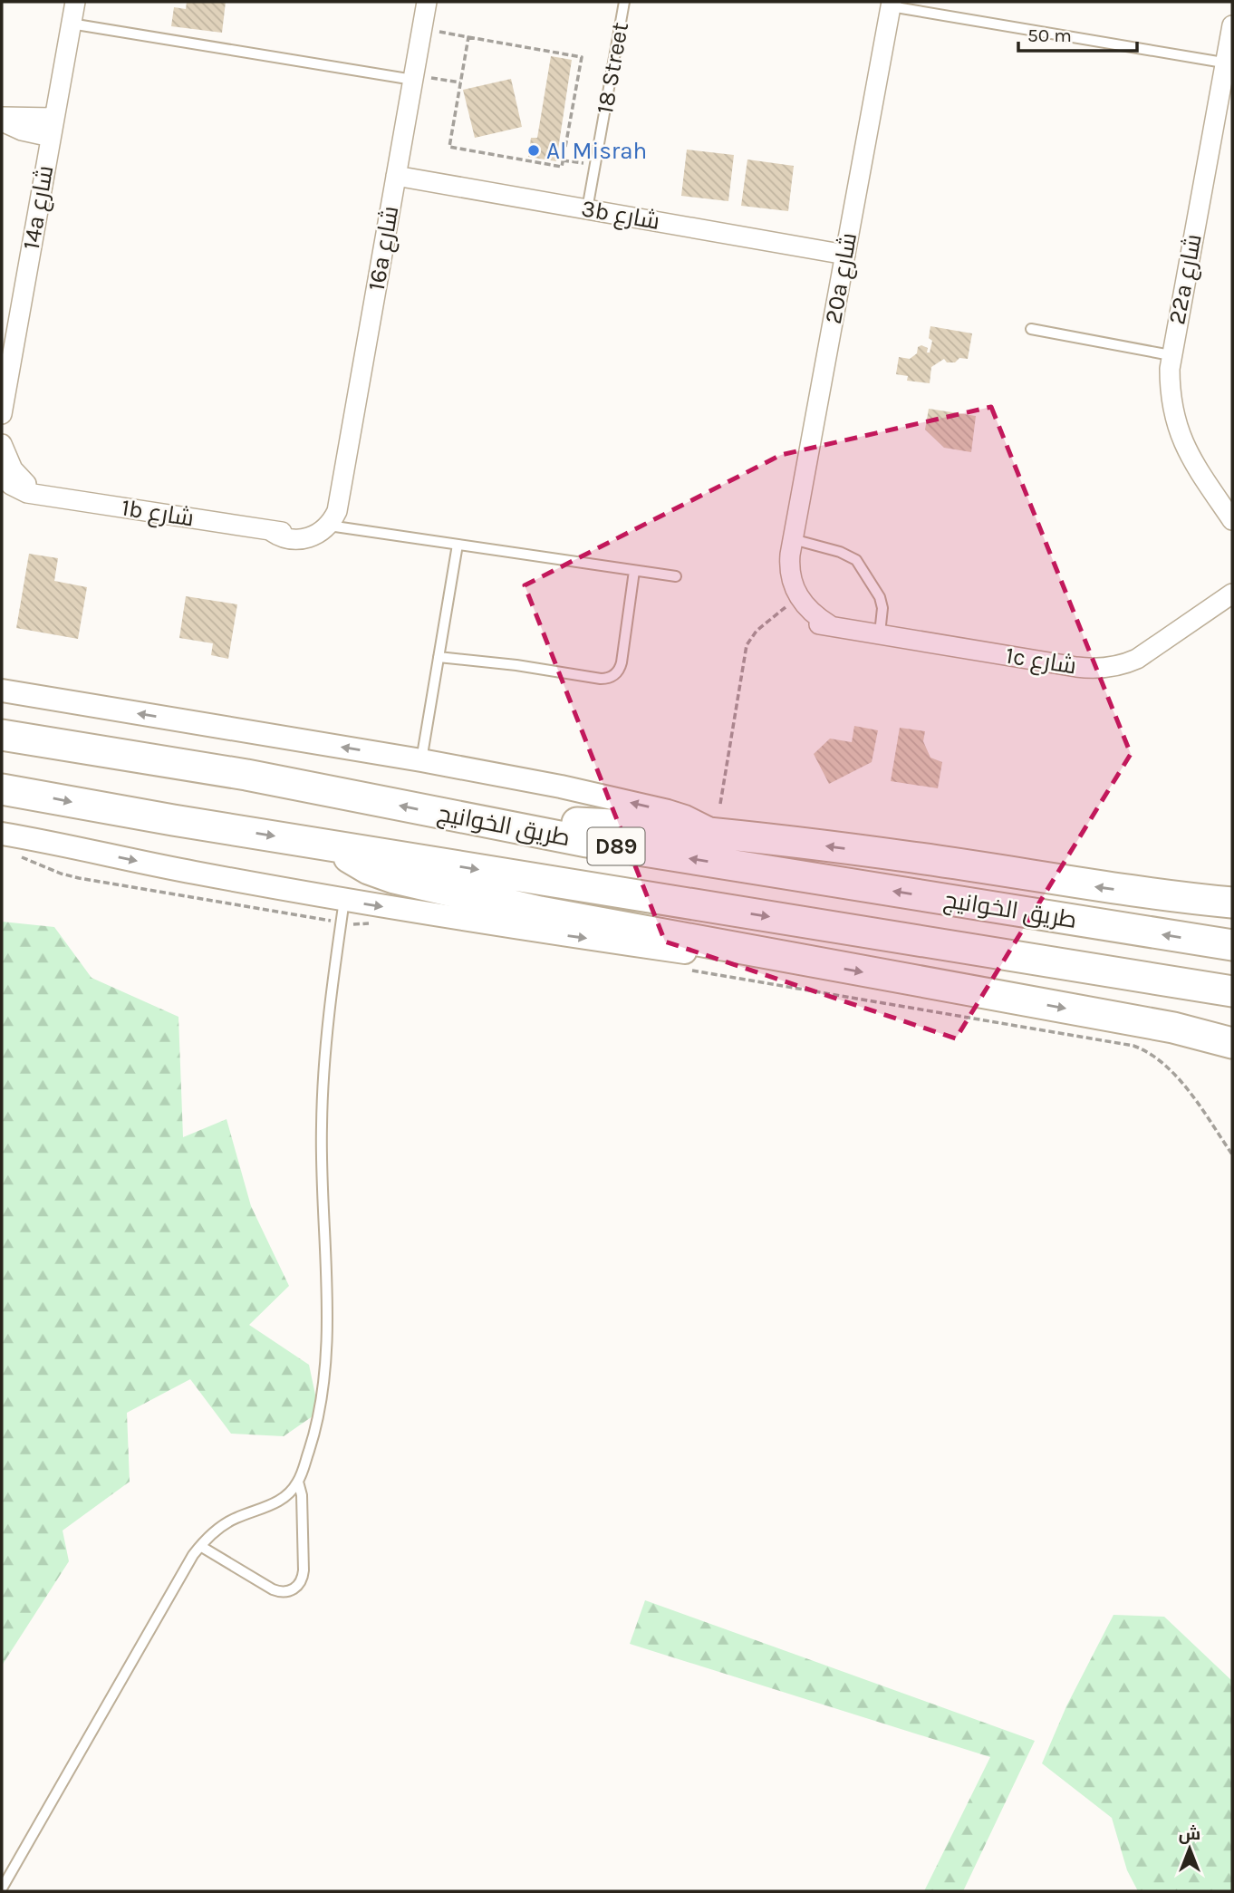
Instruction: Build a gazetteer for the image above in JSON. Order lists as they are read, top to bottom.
{
  "streets": {
    "highway": ["طريق الخوانيج", "D89"],
    "street": [
      "14a شارع",
      "3b شارع",
      "16a شارع",
      "20a شارع",
      "22a شارع",
      "1b شارع",
      "1c شارع"
    ],
    "lane": ["18 Street"]
  },
  "crossings": [
    ["18 Street", "3b شارع"],
    ["3b شارع", "16a شارع"],
    ["3b شارع", "20a شارع"],
    ["16a شارع", "1b شارع"],
    ["20a شارع", "1c شارع"]
  ],
  "places": ["Al Misrah"],
  "scale_bar": "50 m",
  "north": "top"
}
